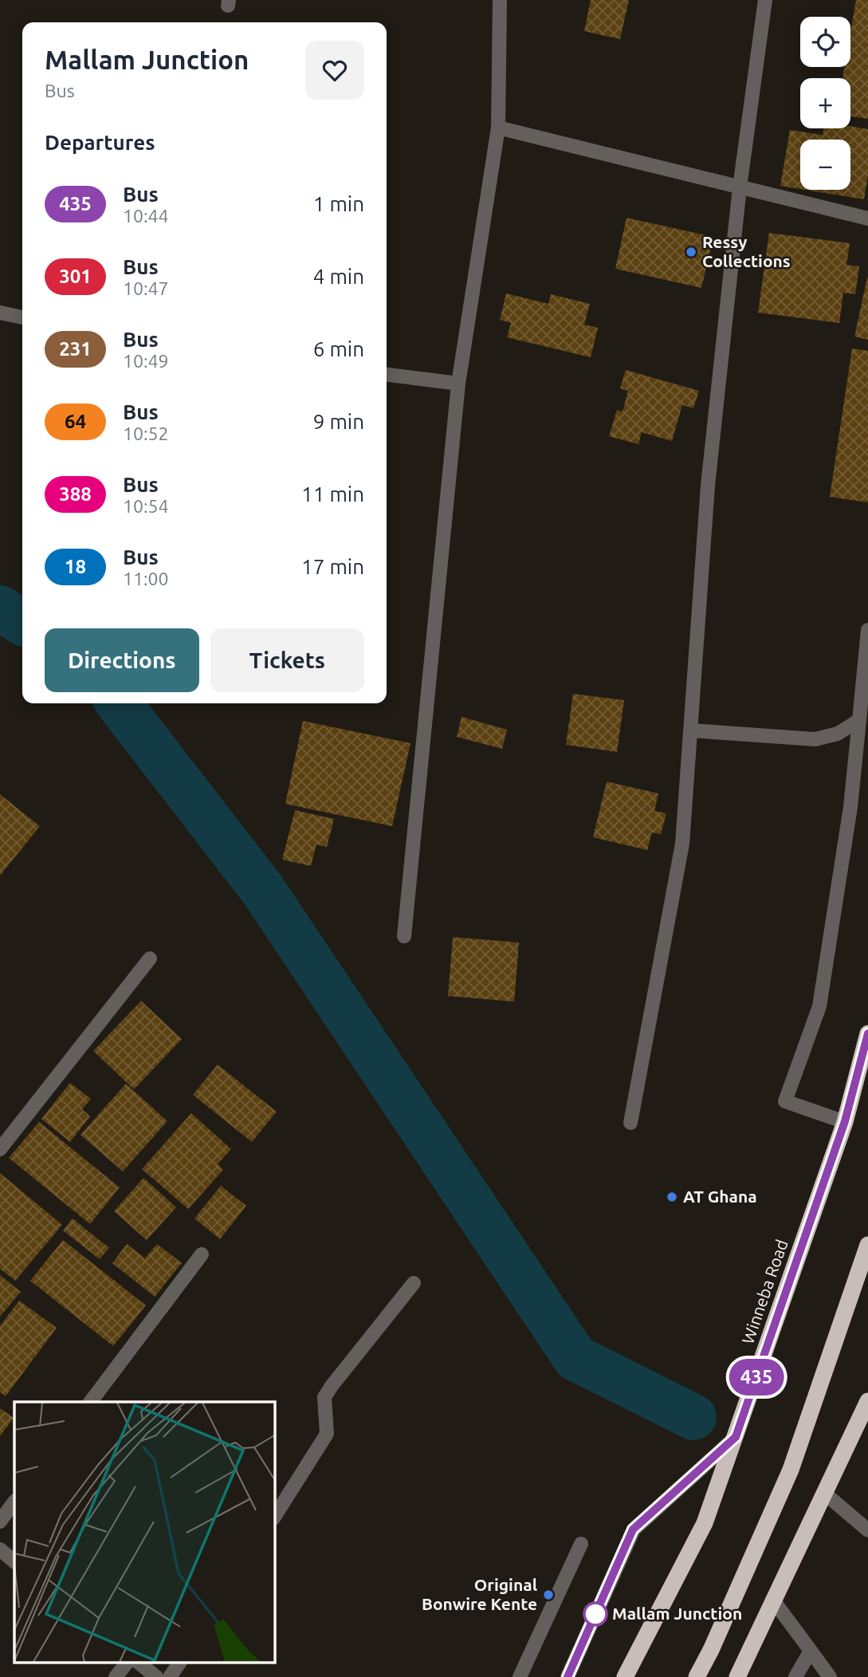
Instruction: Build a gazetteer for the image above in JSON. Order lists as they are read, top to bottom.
{
  "streets": {
    "highway": ["Winneba Road"]
  },
  "places": [
    "Ressy Collections",
    "AT Ghana",
    "Original Bonwire Kente",
    "Mallam Junction"
  ],
  "lines": ["bus line 435"],
  "page": {
    "on_map": "435",
    "map_buttons": ["+", "−"],
    "heading": [
      ["Mallam Junction", "Bus"],
      "Departures"
    ],
    "list": [
      {
        "mark": "435",
        "name": "Bus",
        "note": "10:44",
        "value": "1 min"
      },
      {
        "mark": "301",
        "name": "Bus",
        "note": "10:47",
        "value": "4 min"
      },
      {
        "mark": "231",
        "name": "Bus",
        "note": "10:49",
        "value": "6 min"
      },
      {
        "mark": "64",
        "name": "Bus",
        "note": "10:52",
        "value": "9 min"
      },
      {
        "mark": "388",
        "name": "Bus",
        "note": "10:54",
        "value": "11 min"
      },
      {
        "mark": "18",
        "name": "Bus",
        "note": "11:00",
        "value": "17 min"
      }
    ],
    "buttons": ["Directions", "Tickets"]
  }
}
